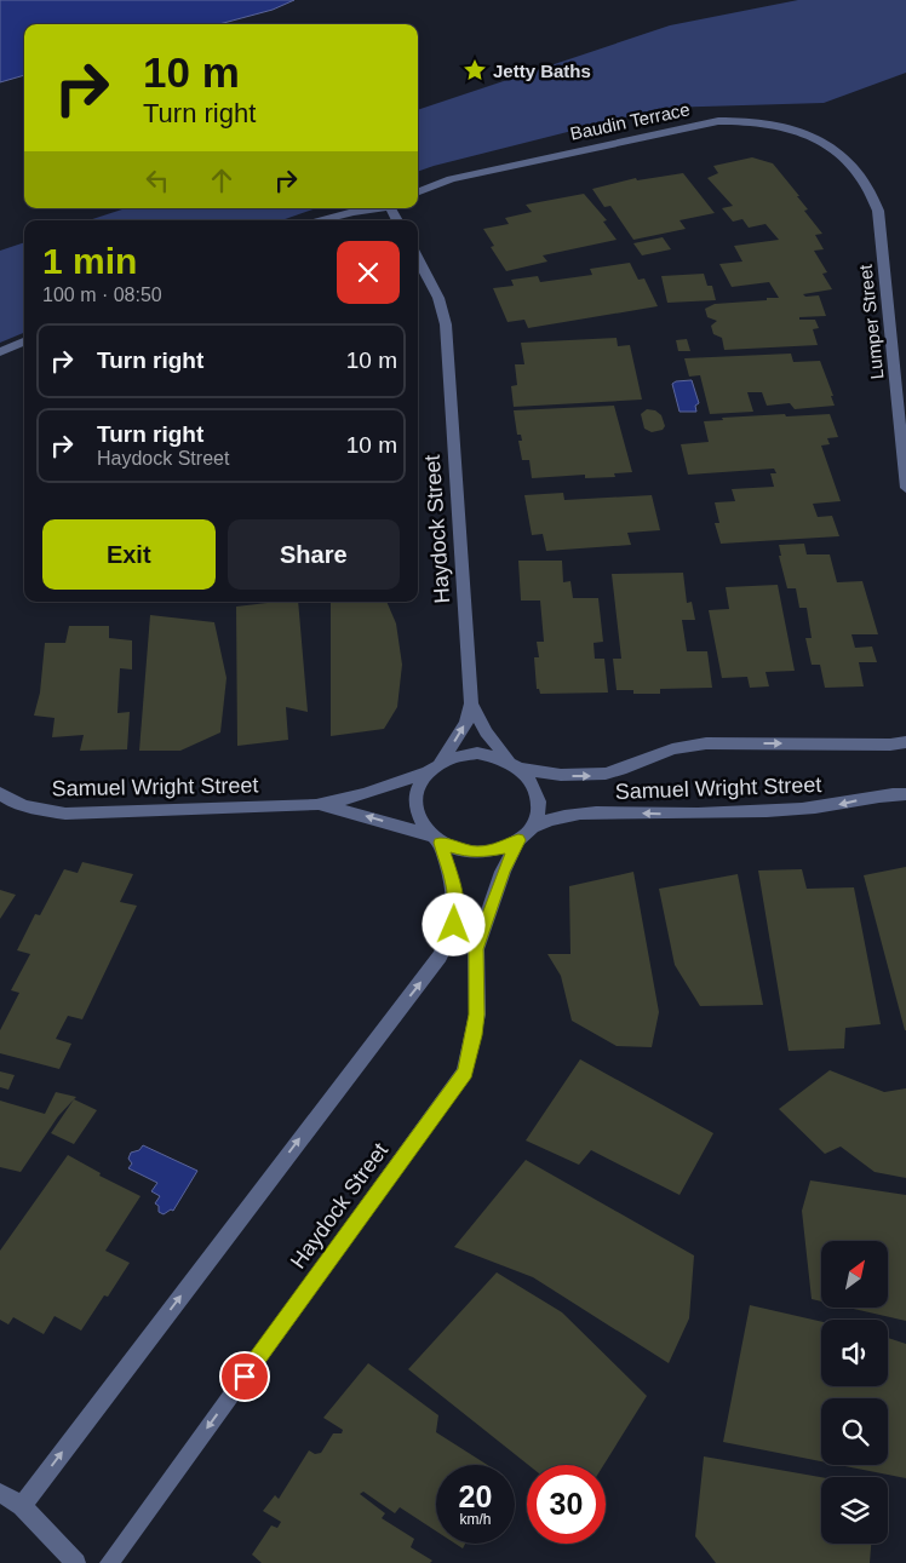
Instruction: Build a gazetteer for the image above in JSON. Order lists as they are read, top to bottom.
{
  "streets": {
    "street": [
      "Baudin Terrace",
      "Lumper Street",
      "Haydock Street",
      "Samuel Wright Street"
    ]
  },
  "crossings": [
    ["Baudin Terrace", "Lumper Street"],
    ["Haydock Street", "Samuel Wright Street"]
  ],
  "places": {
    "place": ["Jetty Baths"]
  },
  "north": "top right",
  "page": {
    "turn": ["10 m", "Turn right"],
    "heading": ["1 min", "100 m · 08:50"],
    "list": [
      {
        "name": "Turn right",
        "value": "10 m"
      },
      {
        "name": "Turn right",
        "note": "Haydock Street",
        "value": "10 m"
      }
    ],
    "buttons": ["Exit", "Share"],
    "speed": "20 km/h",
    "limit": "30"
  }
}
